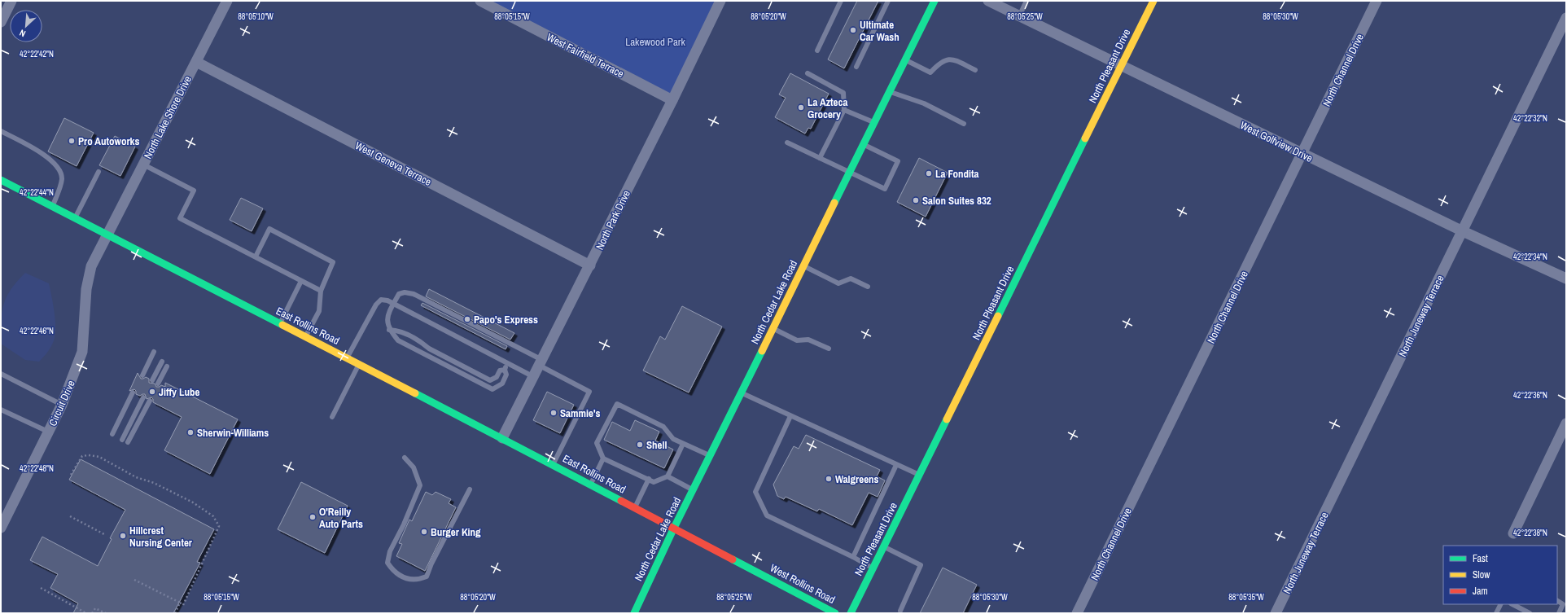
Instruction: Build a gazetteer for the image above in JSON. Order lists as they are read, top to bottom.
{
  "streets": {
    "main road": [
      "North Pleasant Drive",
      "North Cedar Lake Road",
      "East Rollins Road",
      "West Rollins Road"
    ],
    "street": [
      "West Fairfield Terrace",
      "North Channel Drive",
      "North Lake Shore Drive",
      "West Golfview Drive",
      "West Geneva Terrace",
      "North Park Drive",
      "North Juneway Terrace",
      "Circuit Drive"
    ]
  },
  "crossings": [
    ["West Fairfield Terrace", "North Park Drive"],
    ["North Pleasant Drive", "West Golfview Drive"],
    ["North Channel Drive", "West Golfview Drive"],
    ["North Lake Shore Drive", "West Geneva Terrace"],
    ["North Lake Shore Drive", "East Rollins Road"],
    ["North Lake Shore Drive", "Circuit Drive"],
    ["West Golfview Drive", "North Juneway Terrace"],
    ["West Geneva Terrace", "North Park Drive"],
    ["North Park Drive", "East Rollins Road"],
    ["North Cedar Lake Road", "East Rollins Road"],
    ["North Cedar Lake Road", "West Rollins Road"],
    ["East Rollins Road", "Circuit Drive"],
    ["East Rollins Road", "West Rollins Road"]
  ],
  "parks": ["Lakewood Park"],
  "places": [
    "Ultimate Car Wash",
    "La Azteca Grocery",
    "Pro Autoworks",
    "La Fondita",
    "Salon Suites 832",
    "Papo's Express",
    "Jiffy Lube",
    "Sammie's",
    "Sherwin-Williams",
    "Shell",
    "Walgreens",
    "O'Reilly Auto Parts",
    "Burger King",
    "Hillcrest Nursing Center"
  ],
  "legend": ["Fast", "Slow", "Jam"],
  "north": "bottom left",
  "coordinates": [
    "88°05'10\"W",
    "88°05'15\"W",
    "88°05'20\"W",
    "88°05'25\"W",
    "88°05'30\"W",
    "42°22'42\"N",
    "42°22'32\"N",
    "42°22'44\"N",
    "42°22'34\"N",
    "42°22'46\"N",
    "42°22'36\"N",
    "42°22'48\"N",
    "42°22'38\"N",
    "88°05'35\"W"
  ]
}
